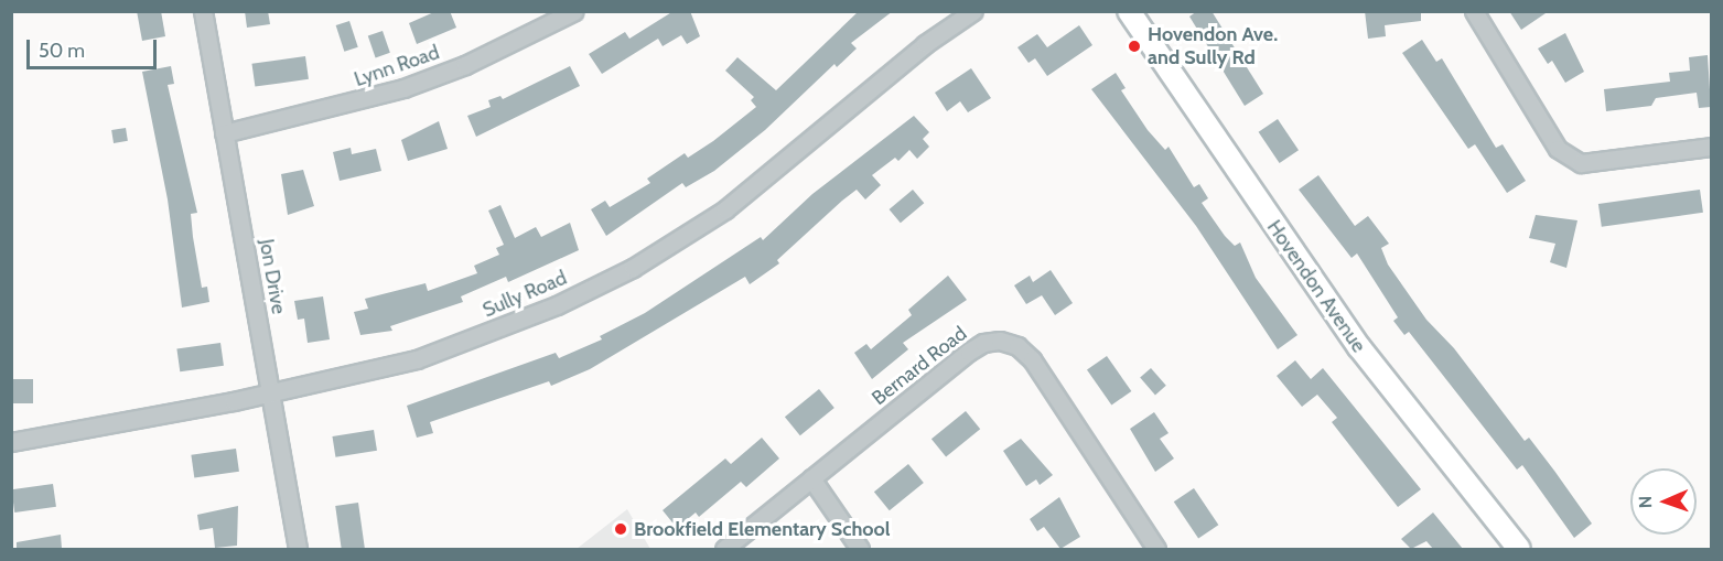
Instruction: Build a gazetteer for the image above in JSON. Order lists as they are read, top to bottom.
{
  "streets": {
    "street": [
      "Lynn Road",
      "Jon Drive",
      "Hovendon Avenue",
      "Sully Road",
      "Bernard Road"
    ]
  },
  "crossings": [
    ["Lynn Road", "Jon Drive"],
    ["Jon Drive", "Sully Road"]
  ],
  "places": ["Hovendon Ave. and Sully Rd", "Brookfield Elementary School"],
  "scale_bar": "50 m",
  "north": "left"
}
